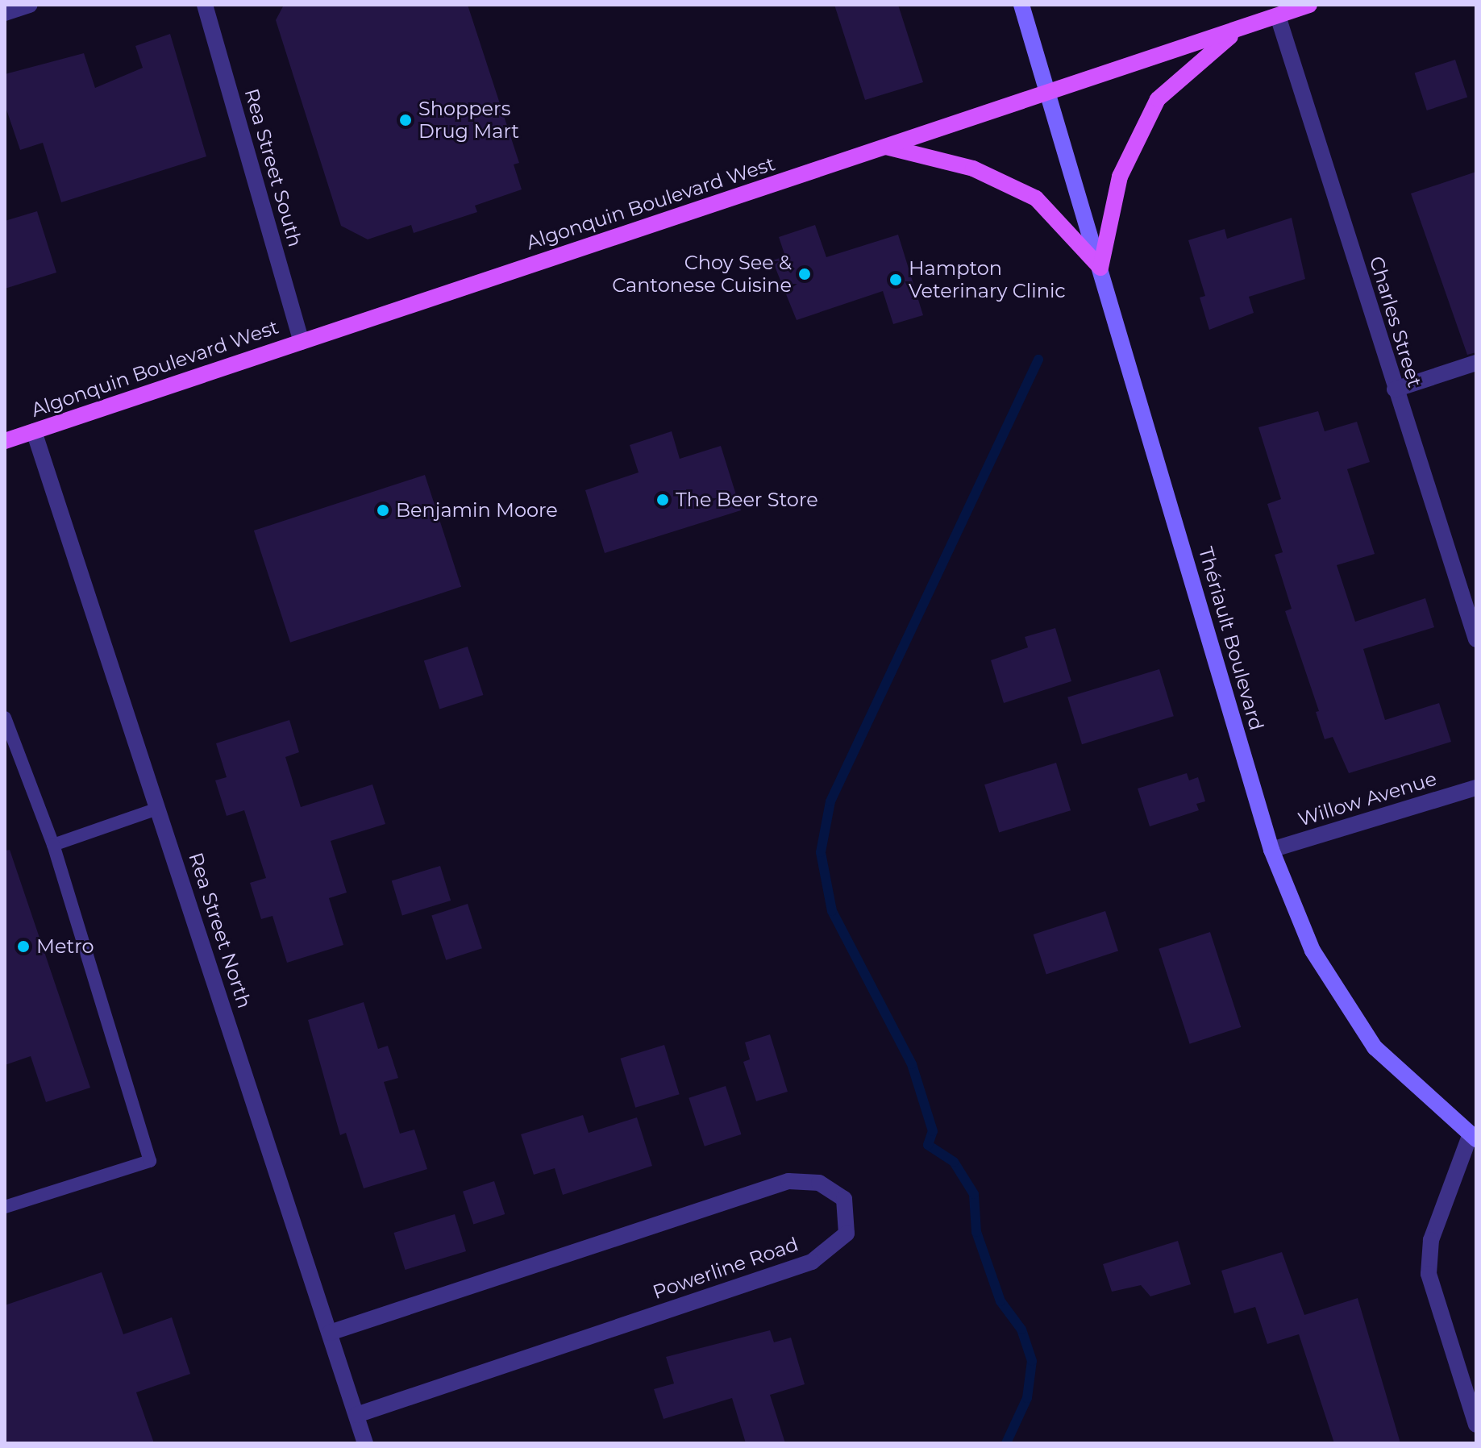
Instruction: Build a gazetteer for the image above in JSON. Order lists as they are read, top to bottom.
{
  "streets": {
    "main road": ["Algonquin Boulevard West", "Thériault Boulevard"],
    "street": [
      "Rea Street South",
      "Charles Street",
      "Willow Avenue",
      "Rea Street North",
      "Powerline Road"
    ]
  },
  "crossings": [
    ["Rea Street South", "Algonquin Boulevard West"],
    ["Algonquin Boulevard West", "Charles Street"],
    ["Algonquin Boulevard West", "Thériault Boulevard"],
    ["Algonquin Boulevard West", "Rea Street North"],
    ["Thériault Boulevard", "Willow Avenue"],
    ["Rea Street North", "Powerline Road"]
  ],
  "places": [
    "Shoppers Drug Mart",
    "Choy See & Cantonese Cuisine",
    "Hampton Veterinary Clinic",
    "The Beer Store",
    "Benjamin Moore",
    "Metro"
  ]
}
